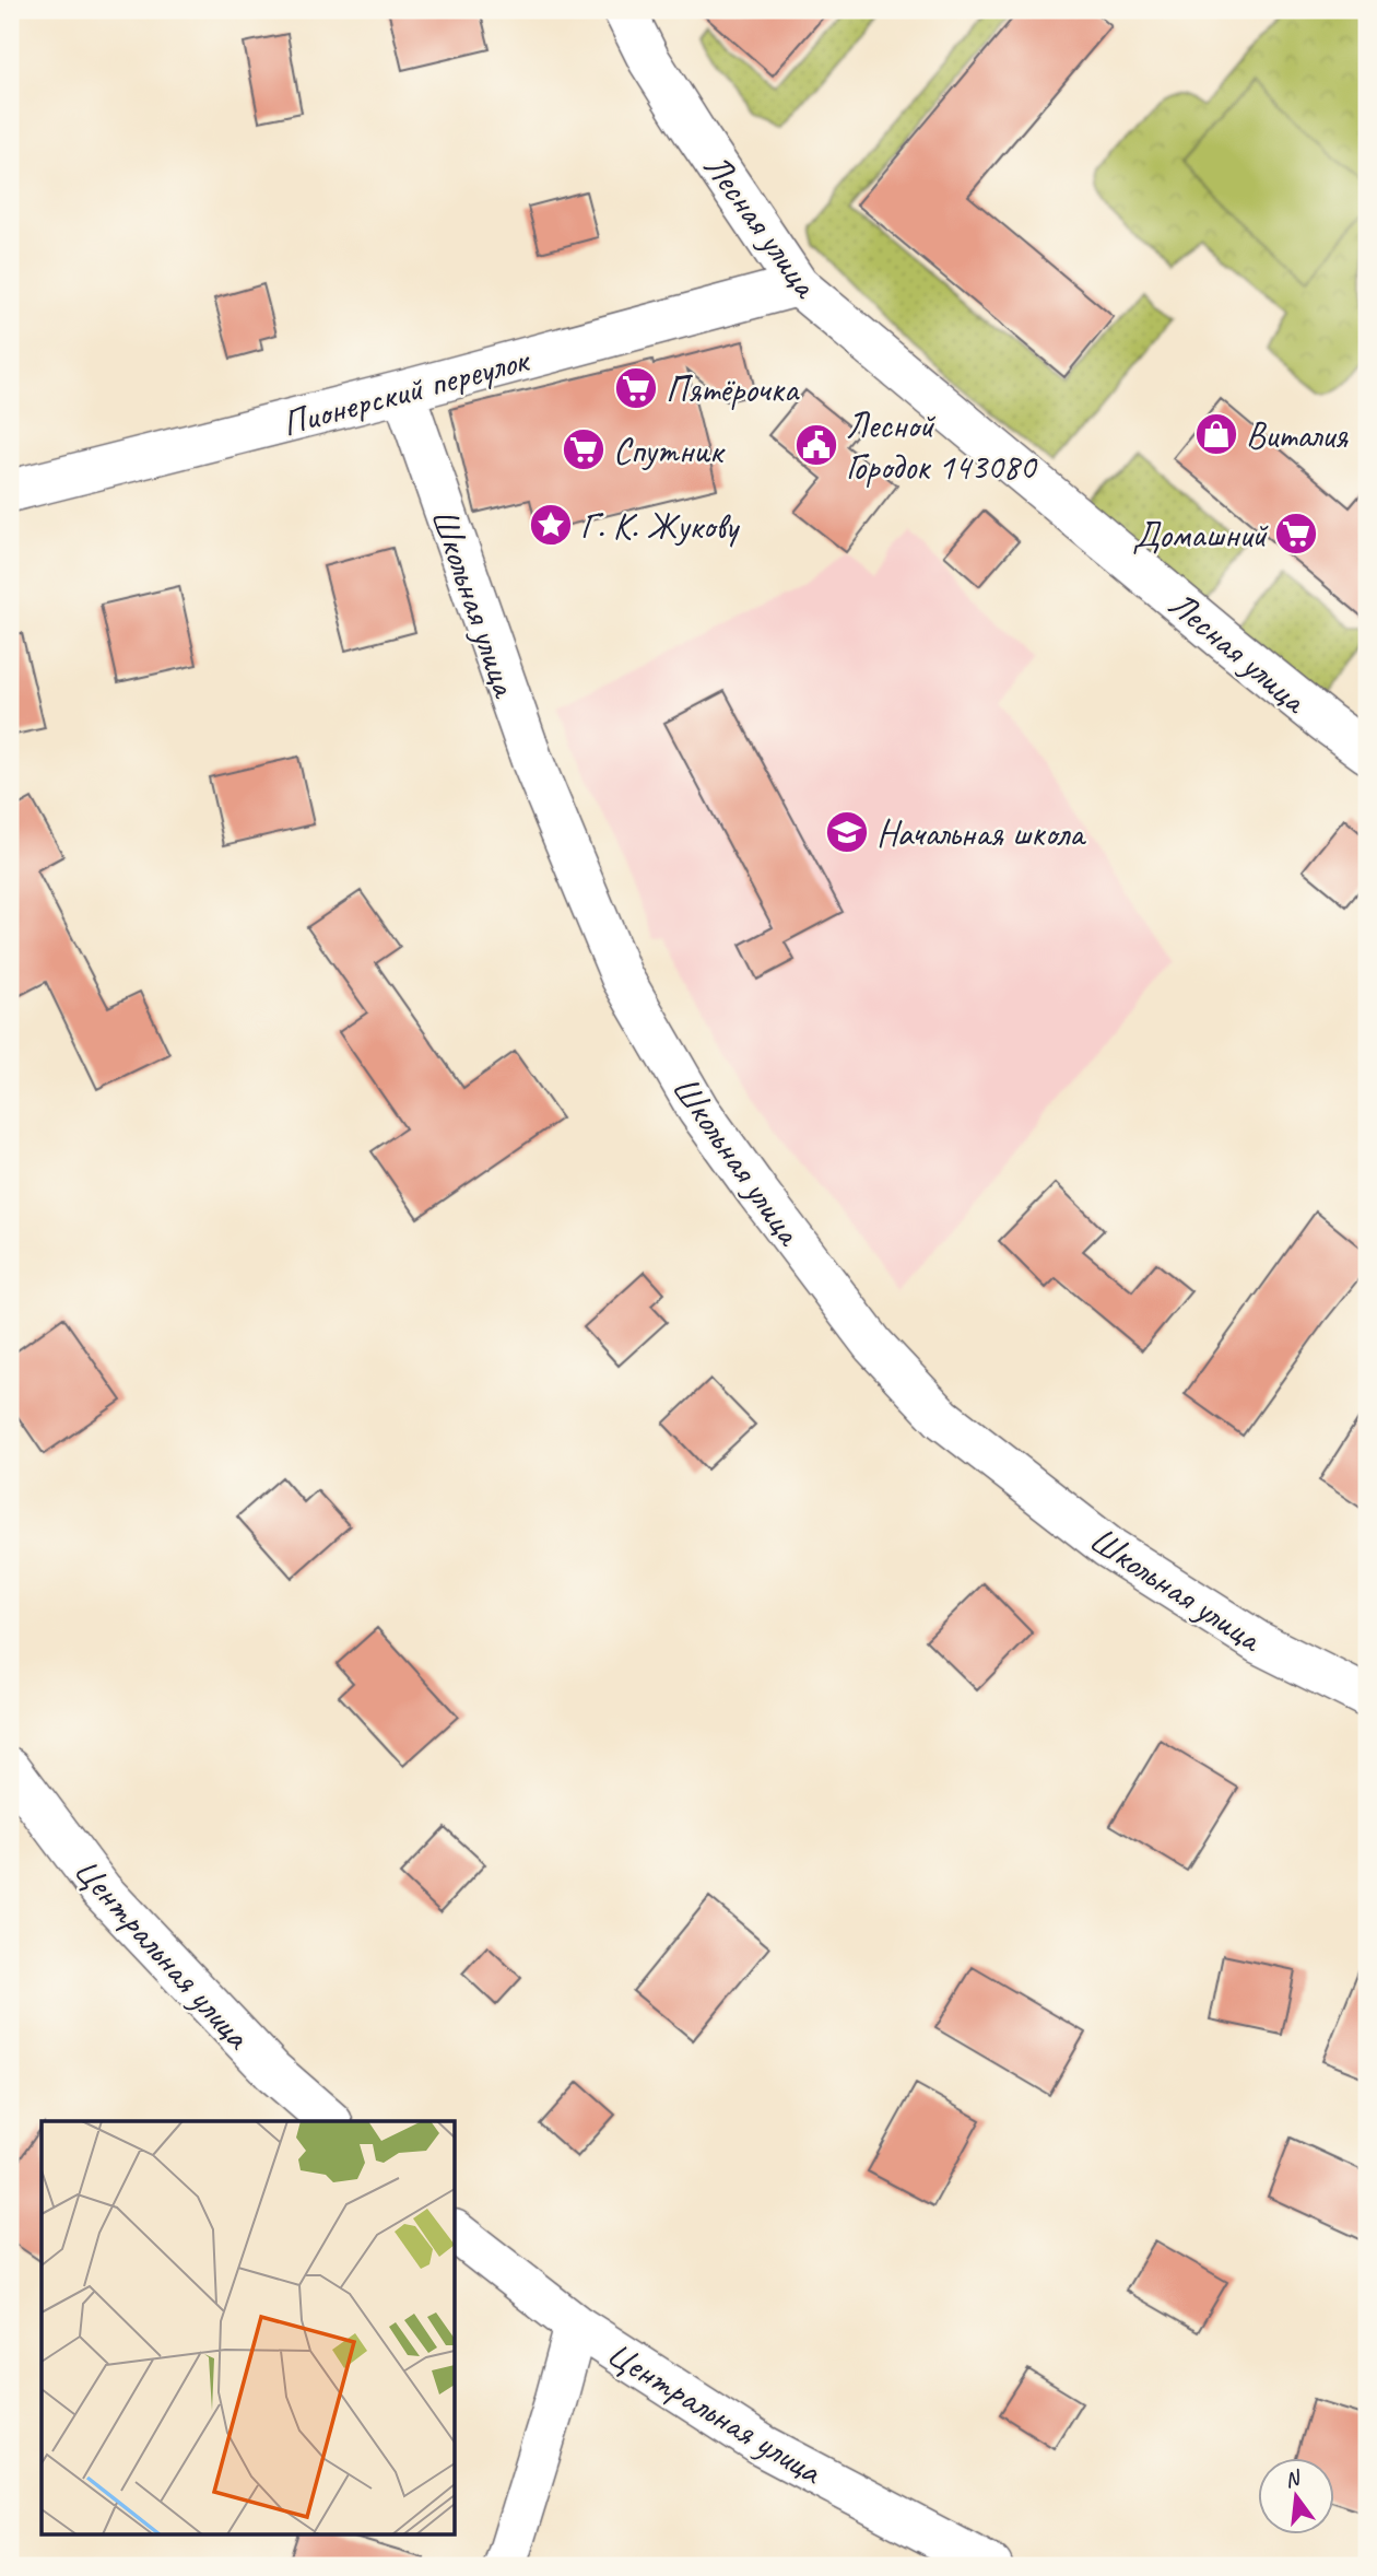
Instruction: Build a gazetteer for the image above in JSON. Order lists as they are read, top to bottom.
{
  "streets": {
    "street": [
      "Лесная улица",
      "Пионерский переулок",
      "Школьная улица",
      "Центральная улица"
    ]
  },
  "crossings": [
    ["Лесная улица", "Пионерский переулок"],
    ["Пионерский переулок", "Школьная улица"]
  ],
  "places": {
    "supermarket": ["Пятёрочка", "Спутник", "Домашний"],
    "shop": ["Виталия"],
    "public building": ["Лесной Городок 143080"],
    "place": ["Г. К. Жукову"],
    "school or university": ["Начальная школа"]
  },
  "north": "top"
}
